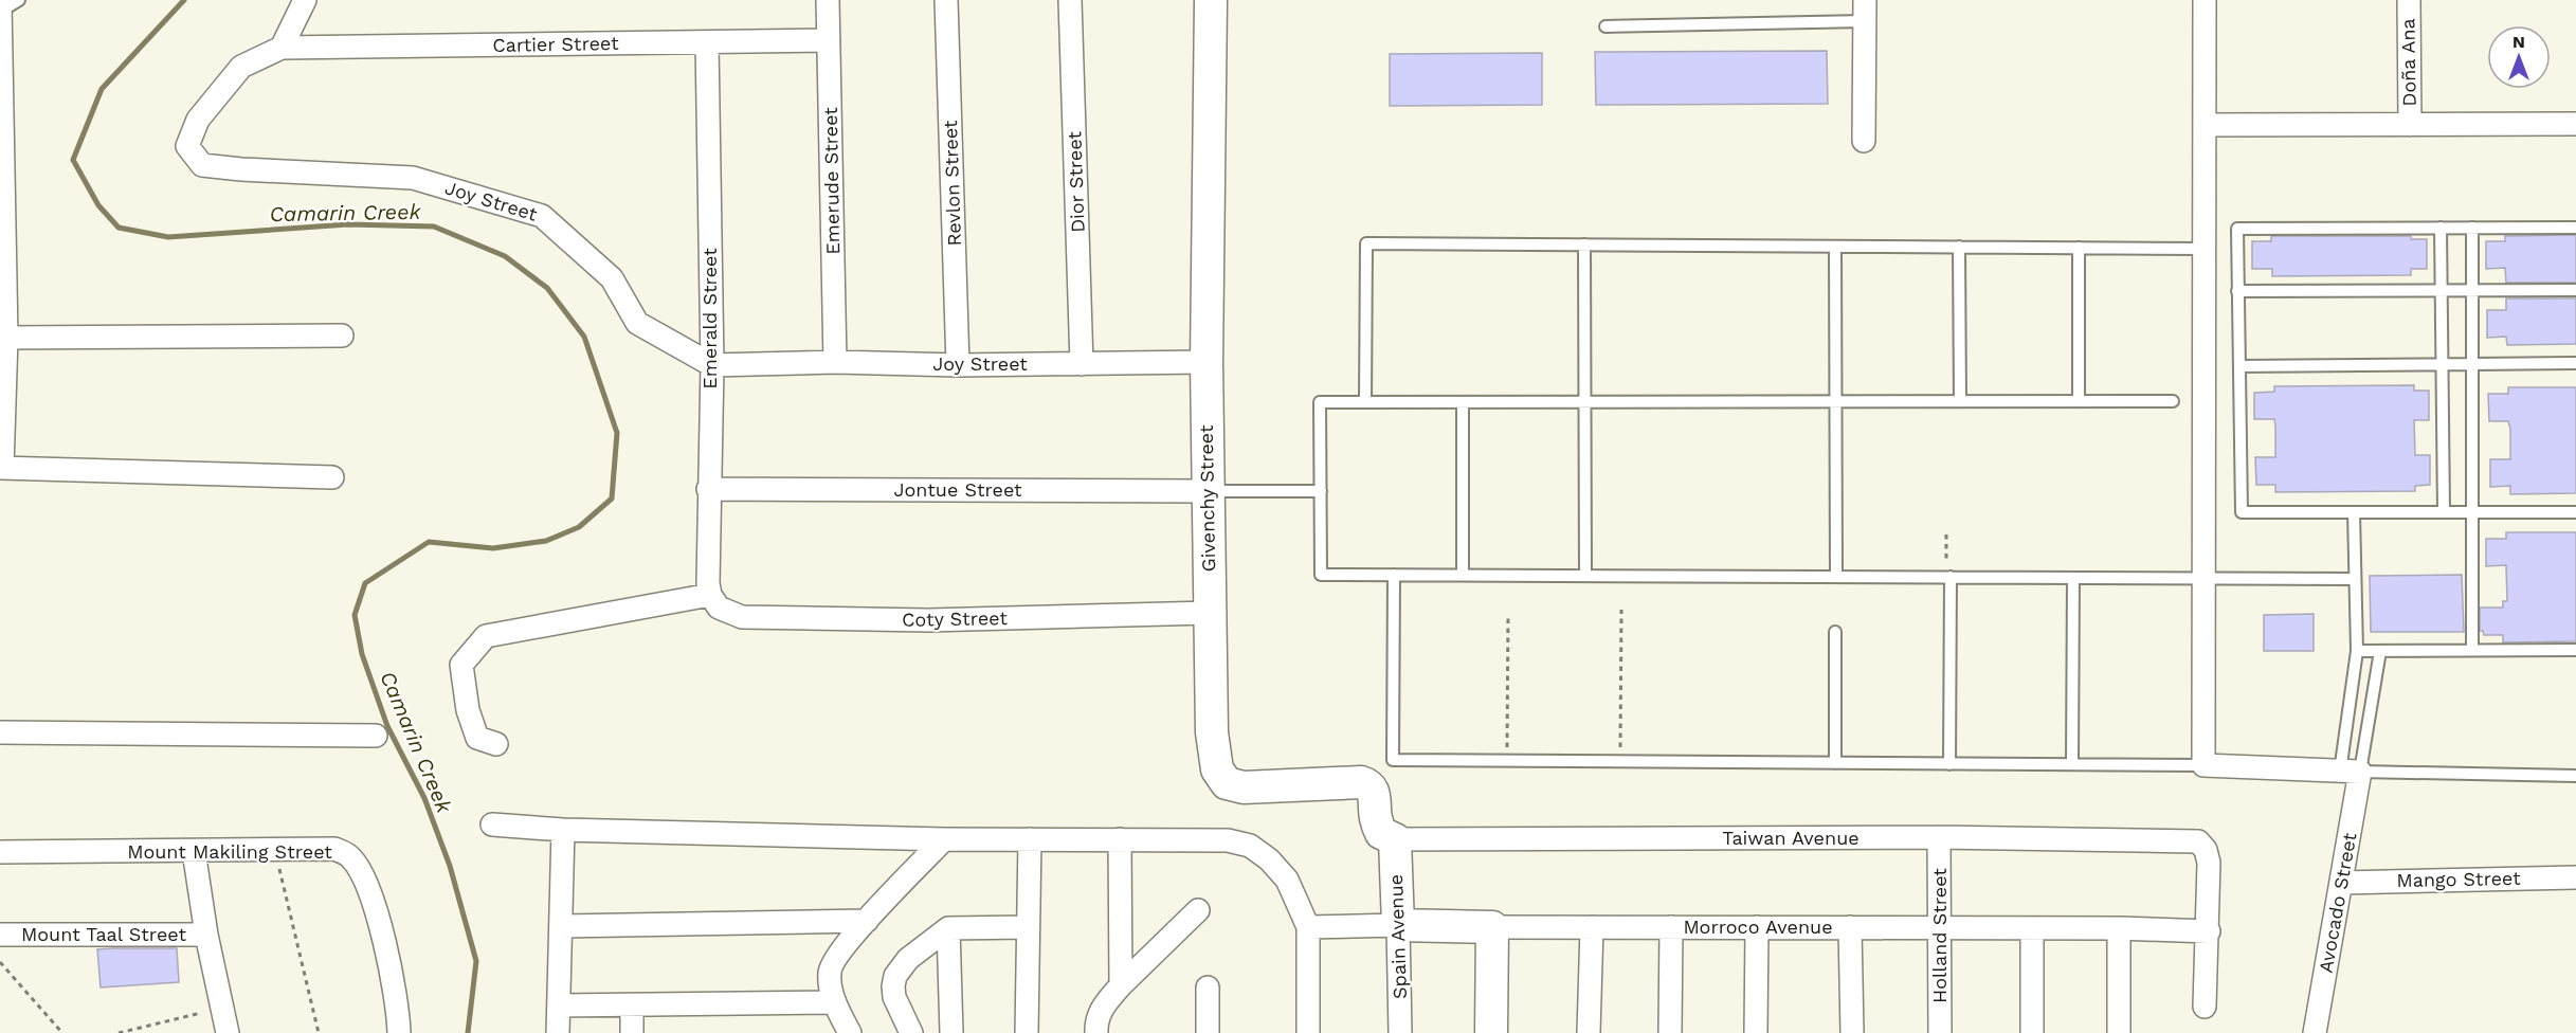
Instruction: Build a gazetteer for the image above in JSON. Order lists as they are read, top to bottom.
{
  "streets": {
    "street": [
      "Cartier Street",
      "Doña Ana",
      "Emerude Street",
      "Dior Street",
      "Revlon Street",
      "Joy Street",
      "Emerald Street",
      "Jontue Street",
      "Givenchy Street",
      "Coty Street",
      "Taiwan Avenue",
      "Mount Makiling Street",
      "Mango Street",
      "Avocado Street",
      "Morroco Avenue",
      "Mount Taal Street",
      "Holland Street",
      "Spain Avenue"
    ]
  },
  "crossings": [
    ["Cartier Street", "Emerude Street"],
    ["Cartier Street", "Joy Street"],
    ["Cartier Street", "Emerald Street"],
    ["Emerude Street", "Joy Street"],
    ["Dior Street", "Joy Street"],
    ["Revlon Street", "Joy Street"],
    ["Joy Street", "Emerald Street"],
    ["Joy Street", "Givenchy Street"],
    ["Emerald Street", "Jontue Street"],
    ["Emerald Street", "Coty Street"],
    ["Jontue Street", "Givenchy Street"],
    ["Givenchy Street", "Coty Street"],
    ["Givenchy Street", "Taiwan Avenue"],
    ["Givenchy Street", "Spain Avenue"],
    ["Taiwan Avenue", "Morroco Avenue"],
    ["Taiwan Avenue", "Holland Street"],
    ["Taiwan Avenue", "Spain Avenue"],
    ["Mango Street", "Avocado Street"],
    ["Morroco Avenue", "Holland Street"],
    ["Morroco Avenue", "Spain Avenue"]
  ],
  "water": ["Camarin Creek"],
  "north": "top"
}
